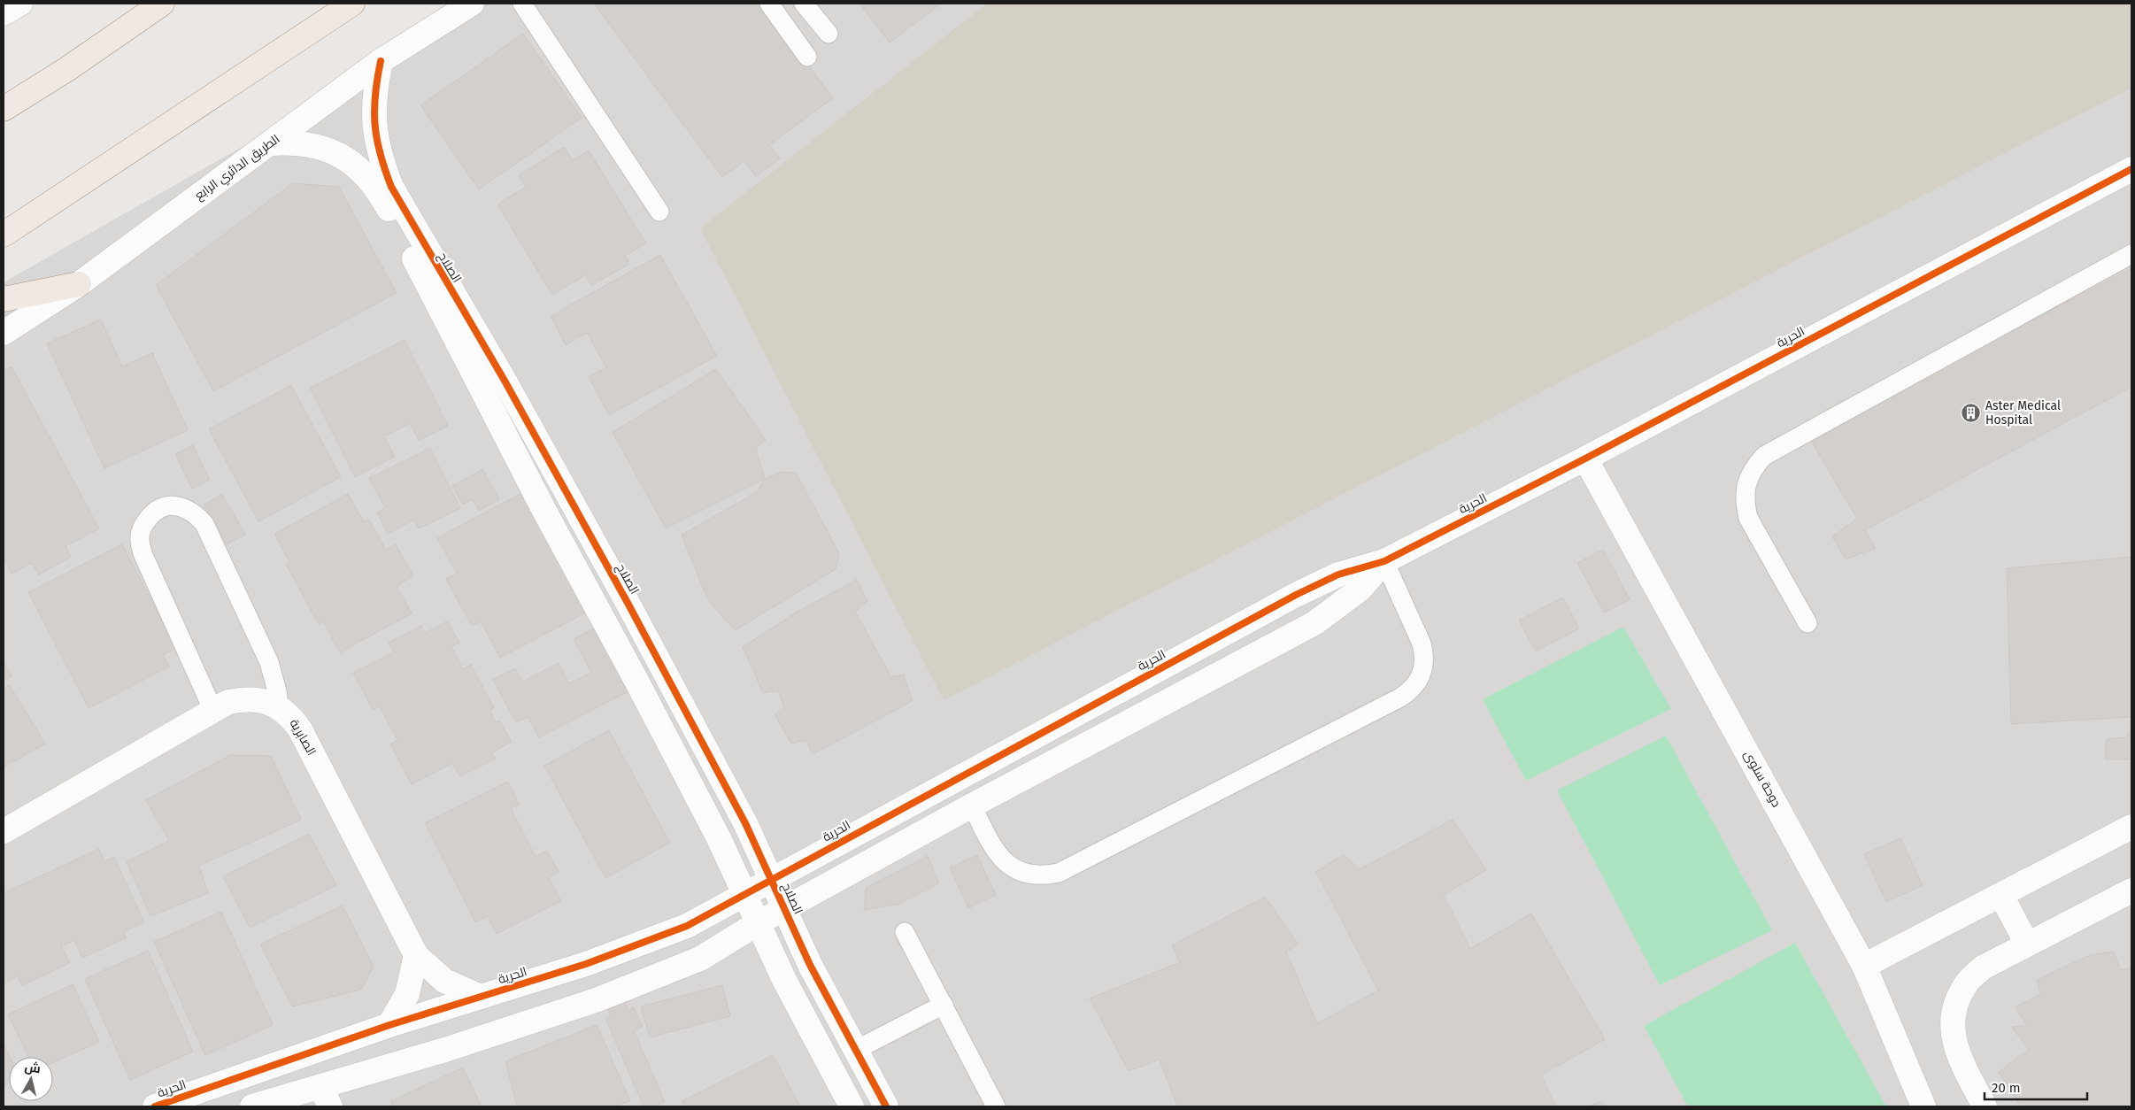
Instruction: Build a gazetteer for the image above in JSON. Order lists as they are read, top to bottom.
{
  "streets": {
    "street": [
      "الطريق الدائري الرابع",
      "الصلاح",
      "الحرية",
      "الصابرية",
      "دوحة سلوى"
    ]
  },
  "crossings": [
    ["الطريق الدائري الرابع", "الصلاح"],
    ["الصلاح", "الحرية"],
    ["الحرية", "الصابرية"],
    ["الحرية", "دوحة سلوى"]
  ],
  "places": {
    "building": ["Aster Medical Hospital"]
  },
  "scale_bar": "20 m",
  "north": "top"
}
